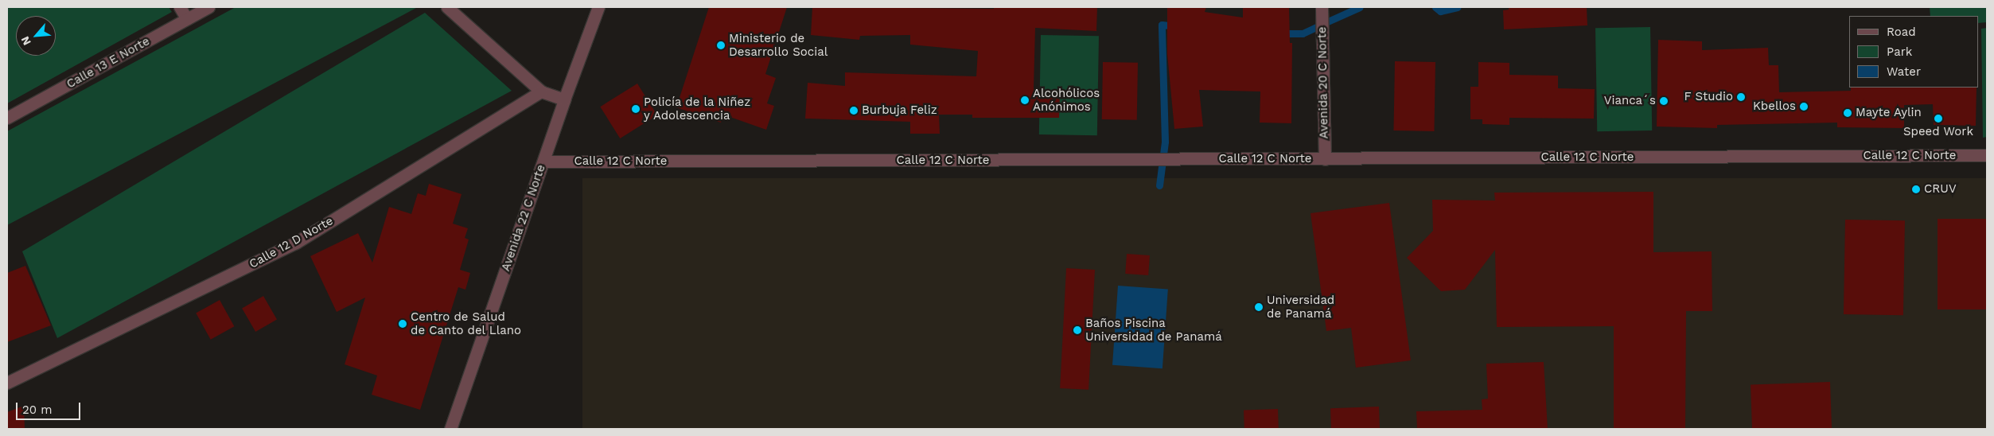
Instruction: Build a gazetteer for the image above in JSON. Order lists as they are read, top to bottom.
{
  "streets": {
    "street": [
      "Calle 13 E Norte",
      "Avenida 20 C Norte",
      "Calle 12 C Norte",
      "Avenida 22 C Norte",
      "Calle 12 D Norte"
    ]
  },
  "crossings": [
    ["Avenida 20 C Norte", "Calle 12 C Norte"],
    ["Calle 12 C Norte", "Avenida 22 C Norte"]
  ],
  "places": [
    "Ministerio de Desarrollo Social",
    "F Studio",
    "Alcohólicos Anónimos",
    "Vianca´s",
    "Kbellos",
    "Policía de la Niñez y Adolescencia",
    "Burbuja Feliz",
    "Mayte Aylin",
    "Speed Work",
    "CRUV",
    "Universidad de Panamá",
    "Centro de Salud de Canto del Llano",
    "Baños Piscina Universidad de Panamá"
  ],
  "legend": ["Road", "Park", "Water"],
  "scale_bar": "20 m",
  "north": "bottom left"
}
